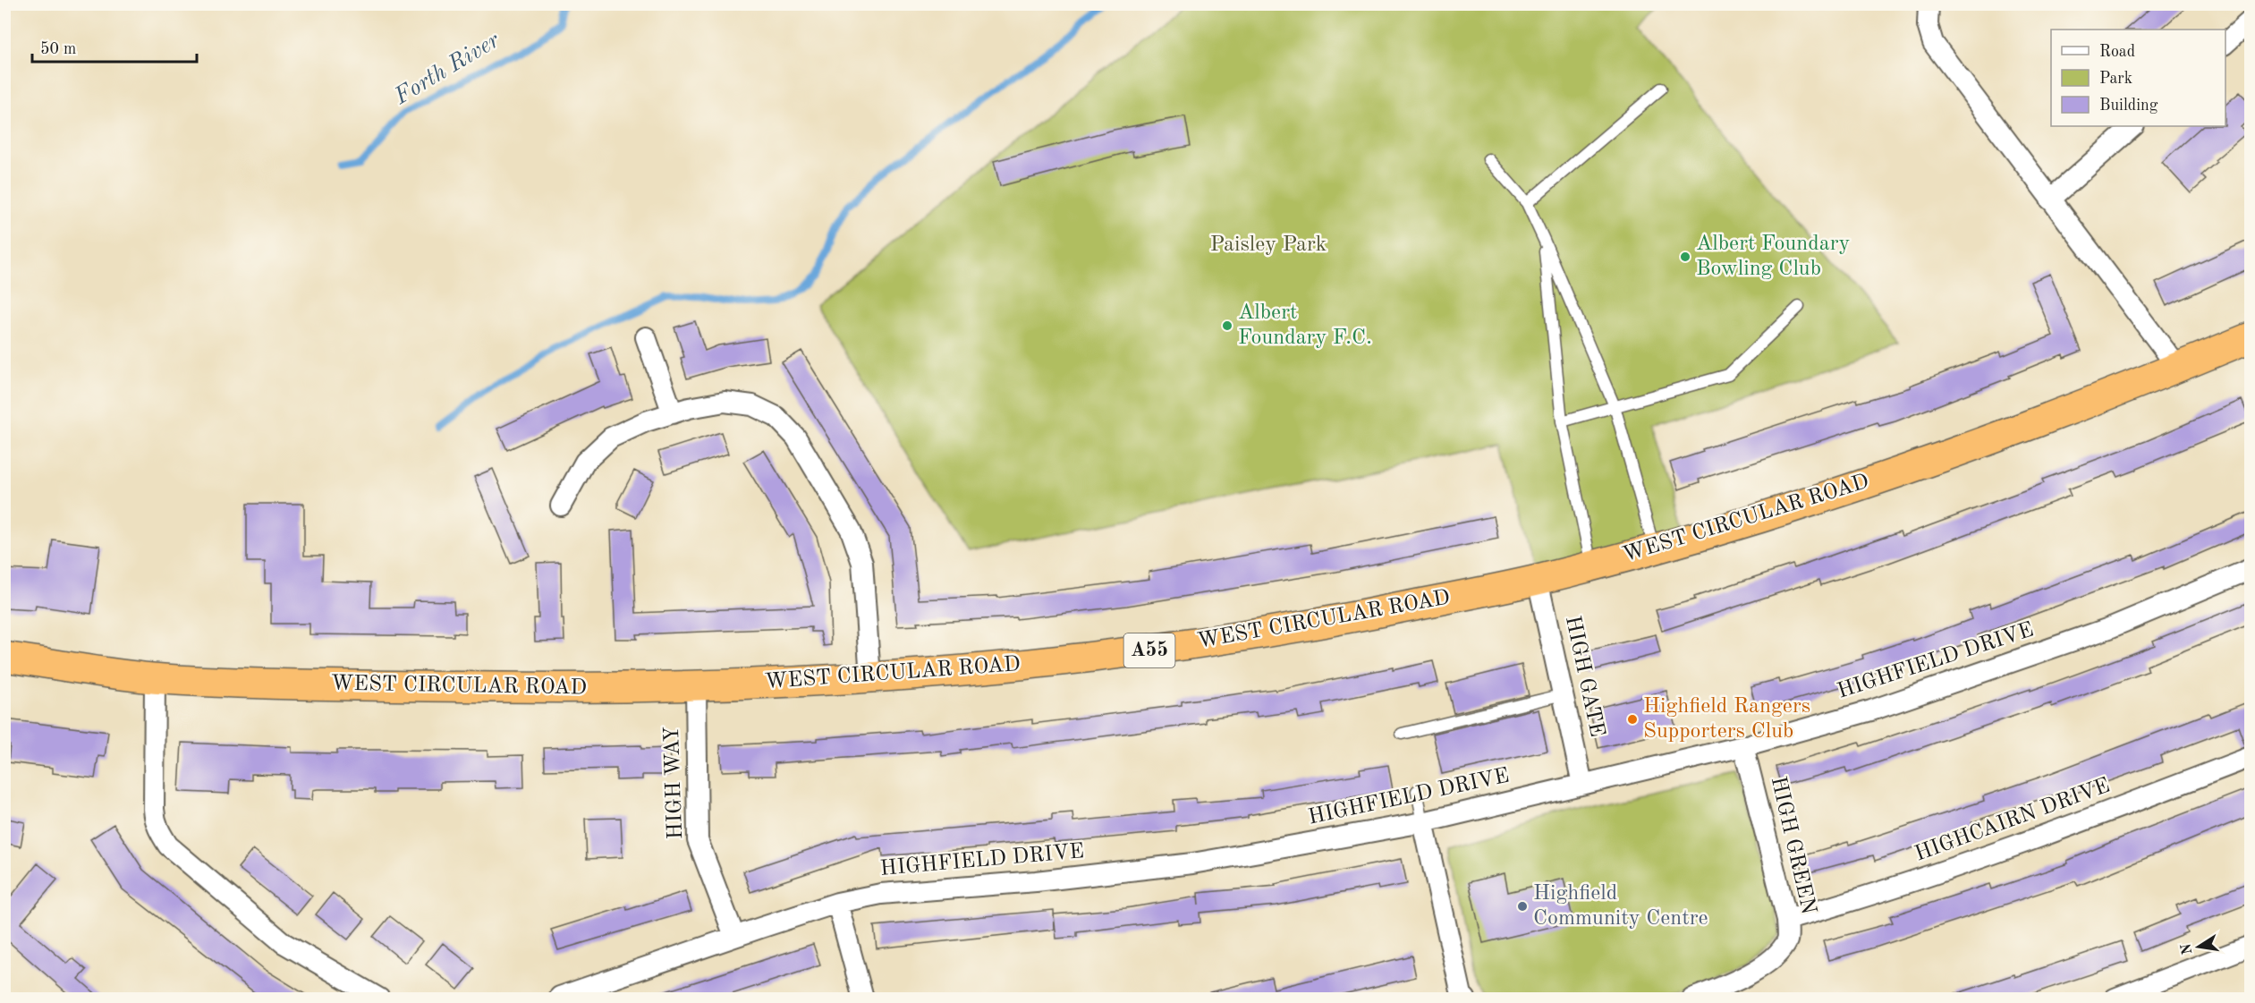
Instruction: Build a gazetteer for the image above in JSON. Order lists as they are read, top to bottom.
{
  "streets": {
    "highway": ["WEST CIRCULAR ROAD", "A55"],
    "street": [
      "HIGHFIELD DRIVE",
      "HIGH GATE",
      "HIGH WAY",
      "HIGHCAIRN DRIVE",
      "HIGH GREEN"
    ]
  },
  "crossings": [
    ["WEST CIRCULAR ROAD", "HIGH GATE"],
    ["WEST CIRCULAR ROAD", "HIGH WAY"],
    ["HIGHFIELD DRIVE", "HIGH GATE"],
    ["HIGHFIELD DRIVE", "HIGH WAY"],
    ["HIGHFIELD DRIVE", "HIGH GREEN"],
    ["HIGHCAIRN DRIVE", "HIGH GREEN"]
  ],
  "water": ["Forth River"],
  "parks": ["Paisley Park"],
  "places": [
    "Albert Foundary Bowling Club",
    "Albert Foundary F.C.",
    "Highfield Rangers Supporters Club",
    "Highfield Community Centre"
  ],
  "legend": ["Road", "Park", "Building"],
  "scale_bar": "50 m",
  "north": "left"
}
